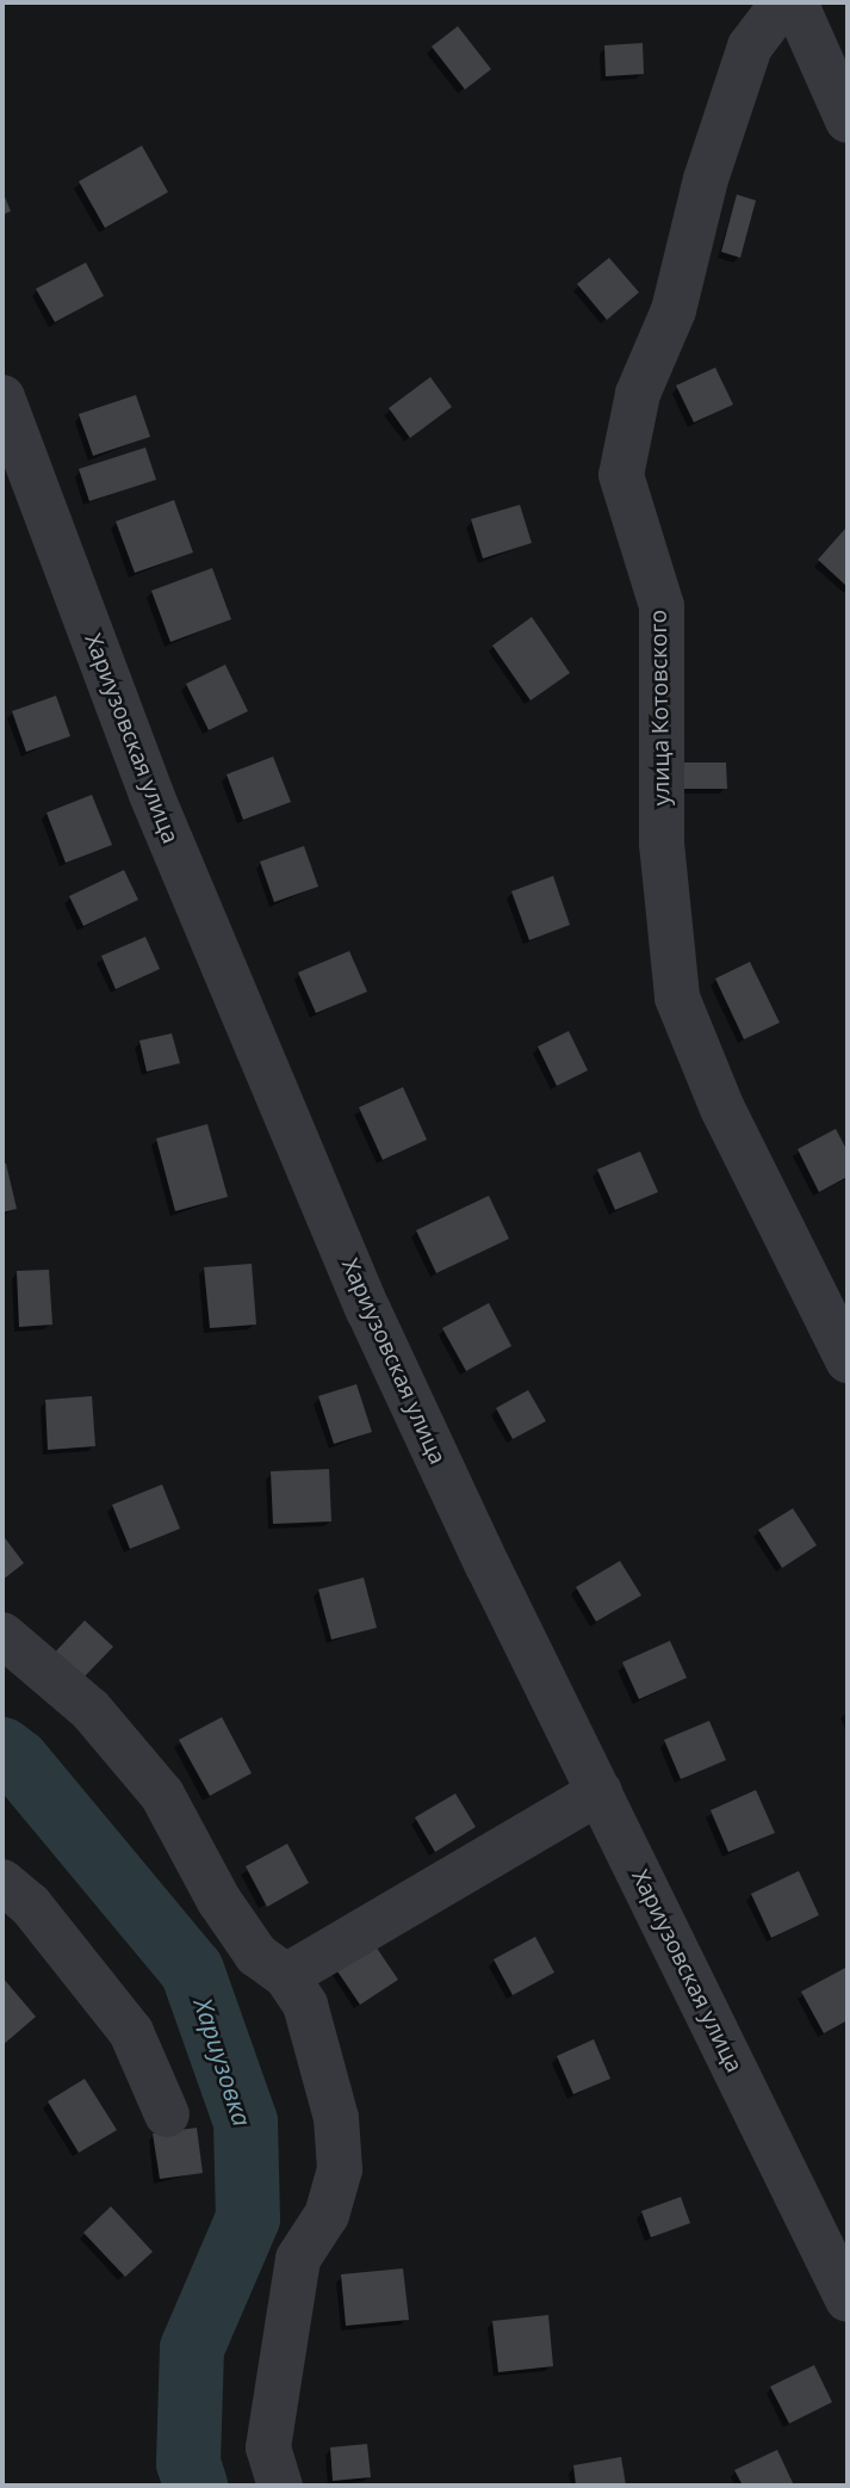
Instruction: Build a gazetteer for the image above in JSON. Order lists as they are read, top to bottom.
{
  "streets": {
    "street": ["улица Котовского", "Хариузовская улица"]
  },
  "water": ["Хариузовка"]
}
